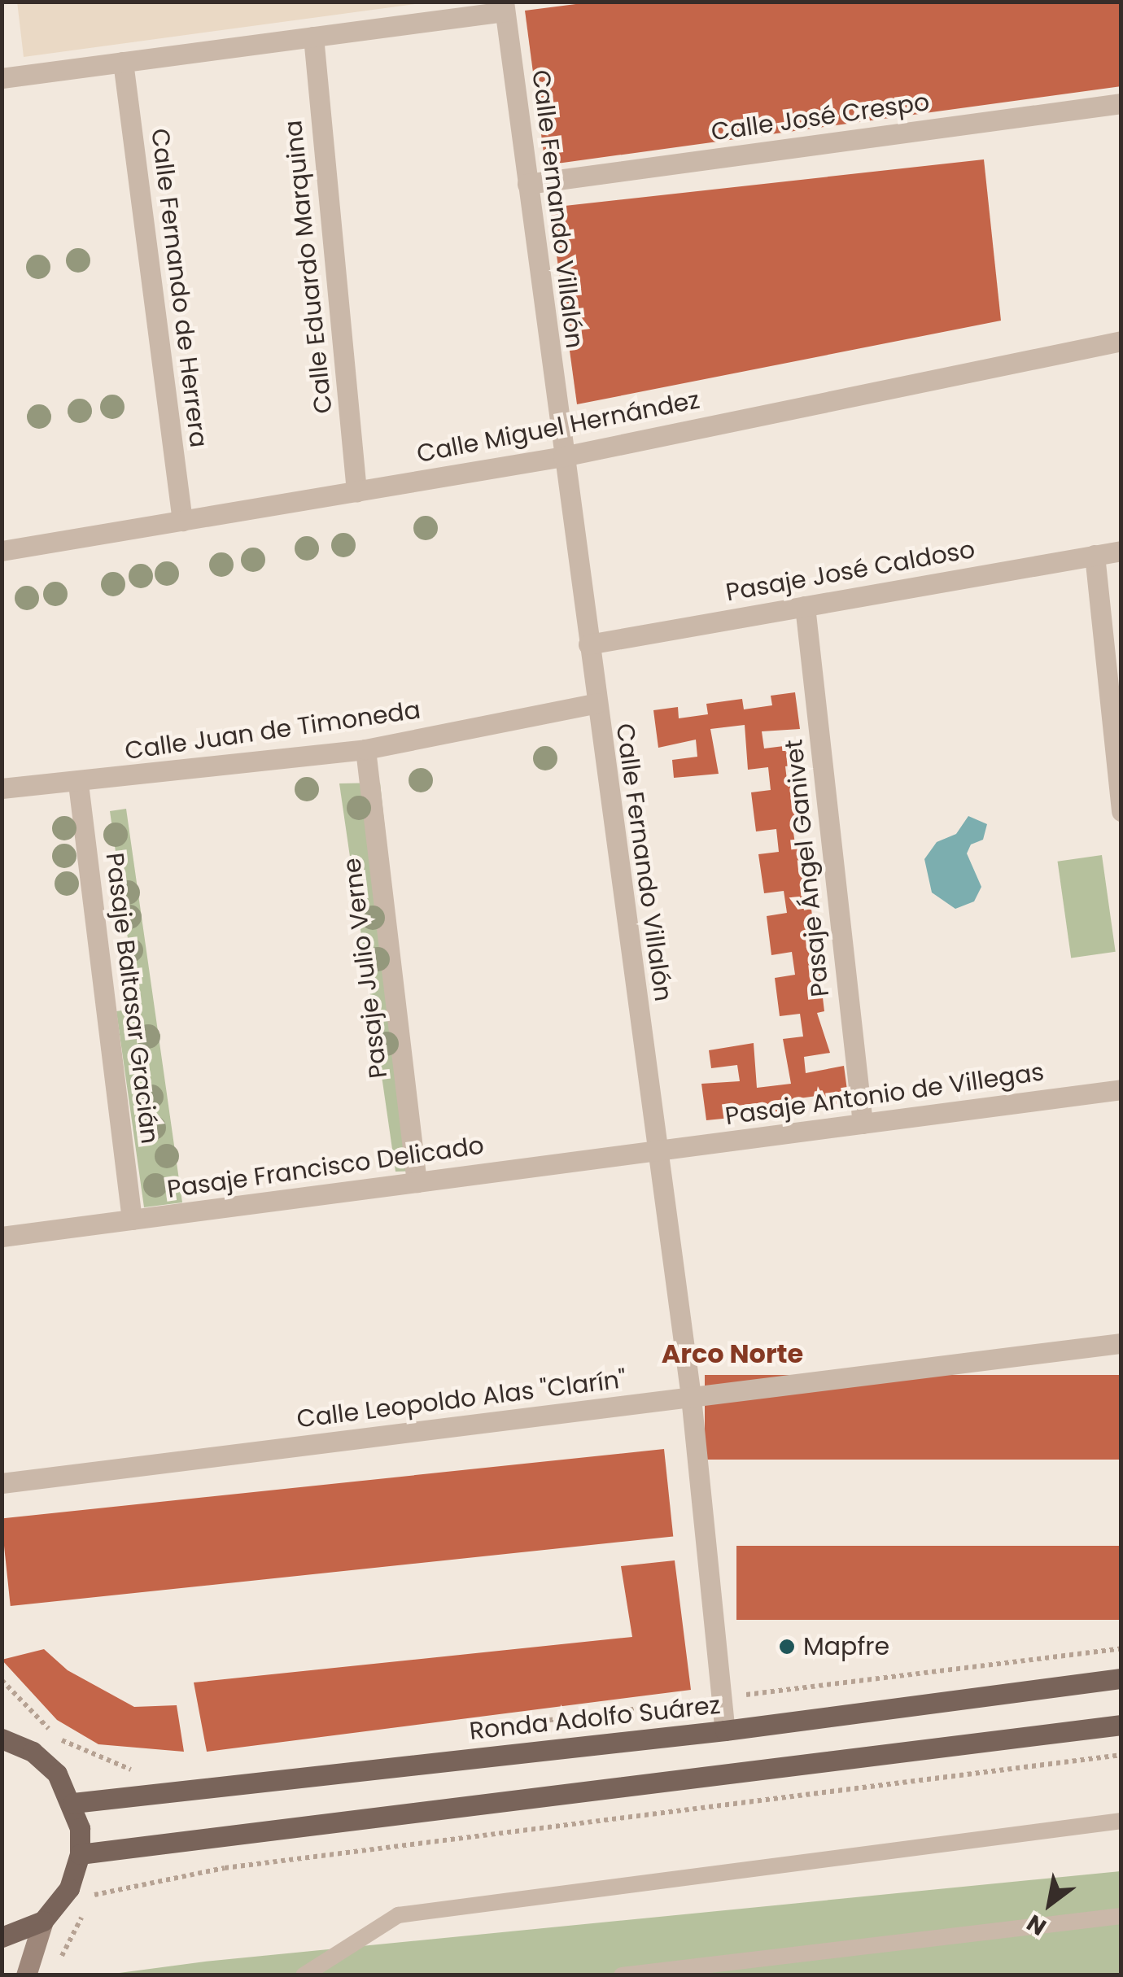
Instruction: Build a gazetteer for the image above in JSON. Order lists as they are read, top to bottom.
{
  "streets": {
    "main road": ["Ronda Adolfo Suárez"],
    "street": [
      "Calle José Crespo",
      "Calle Fernando Villalón",
      "Calle Eduardo Marquina",
      "Calle Fernando de Herrera",
      "Calle Miguel Hernández",
      "Pasaje José Caldoso",
      "Calle Juan de Timoneda",
      "Pasaje Ángel Ganivet",
      "Pasaje Julio Verne",
      "Pasaje Baltasar Gracián",
      "Pasaje Antonio de Villegas",
      "Pasaje Francisco Delicado",
      "Calle Leopoldo Alas \"Clarín\""
    ]
  },
  "crossings": [
    ["Calle José Crespo", "Calle Fernando Villalón"],
    ["Calle Fernando Villalón", "Calle Miguel Hernández"],
    ["Calle Fernando Villalón", "Pasaje José Caldoso"],
    ["Calle Fernando Villalón", "Calle Juan de Timoneda"],
    ["Calle Fernando Villalón", "Pasaje Antonio de Villegas"],
    ["Calle Fernando Villalón", "Pasaje Francisco Delicado"],
    ["Calle Fernando Villalón", "Calle Leopoldo Alas \"Clarín\""],
    ["Calle Fernando Villalón", "Ronda Adolfo Suárez"],
    ["Calle Eduardo Marquina", "Calle Miguel Hernández"],
    ["Calle Fernando de Herrera", "Calle Miguel Hernández"],
    ["Pasaje José Caldoso", "Pasaje Ángel Ganivet"],
    ["Calle Juan de Timoneda", "Pasaje Julio Verne"],
    ["Calle Juan de Timoneda", "Pasaje Baltasar Gracián"],
    ["Pasaje Ángel Ganivet", "Pasaje Antonio de Villegas"],
    ["Pasaje Julio Verne", "Pasaje Francisco Delicado"],
    ["Pasaje Baltasar Gracián", "Pasaje Francisco Delicado"],
    ["Pasaje Antonio de Villegas", "Pasaje Francisco Delicado"]
  ],
  "districts": ["Arco Norte"],
  "places": ["Mapfre"],
  "north": "bottom left"
}
